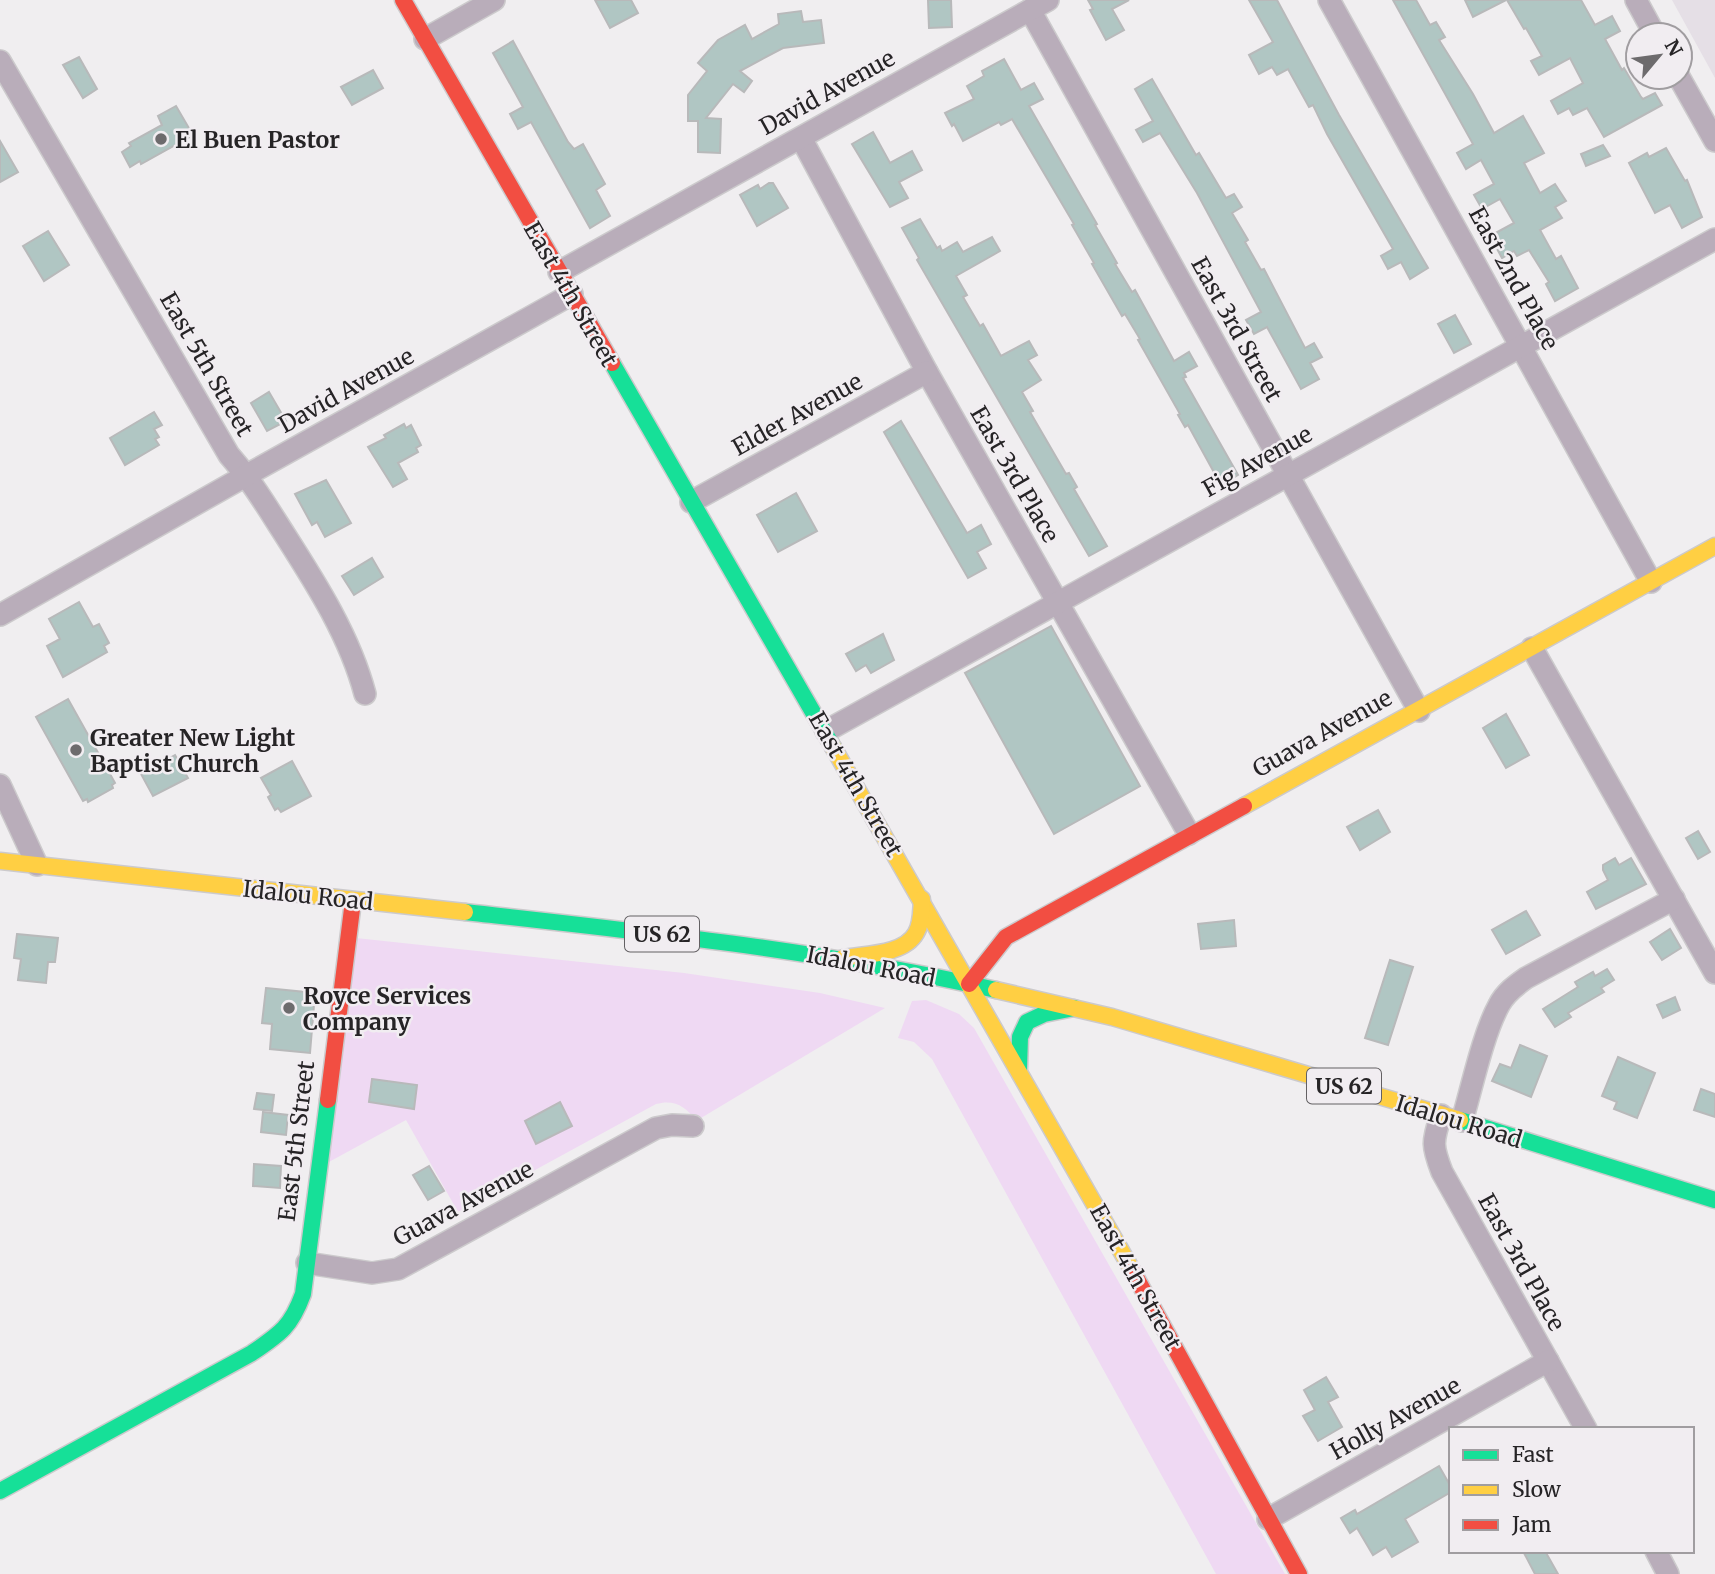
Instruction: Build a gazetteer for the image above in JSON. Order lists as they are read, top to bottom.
{
  "streets": {
    "street": [
      "David Avenue",
      "East 2nd Place",
      "East 4th Street",
      "East 3rd Street",
      "East 5th Street",
      "Elder Avenue",
      "Fig Avenue",
      "East 3rd Place",
      "Guava Avenue",
      "Idalou Road",
      "US 62",
      "Holly Avenue"
    ]
  },
  "crossings": [
    ["David Avenue", "East 4th Street"],
    ["David Avenue", "East 3rd Street"],
    ["David Avenue", "East 5th Street"],
    ["David Avenue", "East 3rd Place"],
    ["East 2nd Place", "Fig Avenue"],
    ["East 2nd Place", "Guava Avenue"],
    ["East 4th Street", "Elder Avenue"],
    ["East 4th Street", "Fig Avenue"],
    ["East 4th Street", "Guava Avenue"],
    ["East 4th Street", "Idalou Road"],
    ["East 4th Street", "Holly Avenue"],
    ["East 3rd Street", "Fig Avenue"],
    ["East 3rd Street", "Guava Avenue"],
    ["East 5th Street", "Guava Avenue"],
    ["East 5th Street", "Idalou Road"],
    ["Elder Avenue", "East 3rd Place"],
    ["Fig Avenue", "East 3rd Place"],
    ["East 3rd Place", "Guava Avenue"],
    ["East 3rd Place", "Idalou Road"],
    ["East 3rd Place", "Holly Avenue"],
    ["Guava Avenue", "Idalou Road"]
  ],
  "places": ["El Buen Pastor", "Greater New Light Baptist Church", "Royce Services Company"],
  "legend": ["Fast", "Slow", "Jam"],
  "north": "top right"
}
